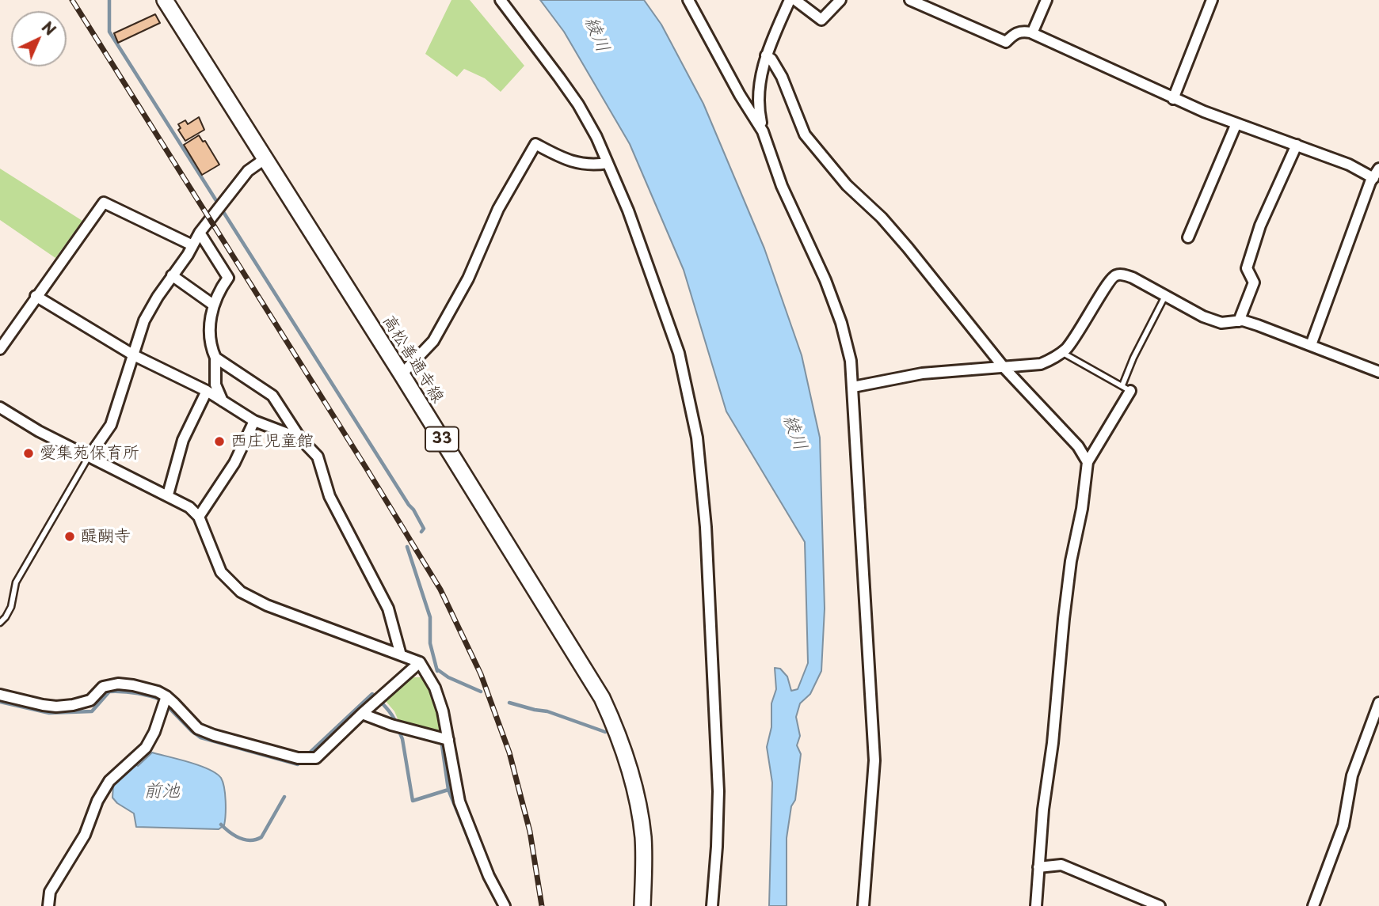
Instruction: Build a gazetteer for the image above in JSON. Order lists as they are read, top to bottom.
{
  "streets": {
    "main road": ["高松善通寺線", "33"]
  },
  "water": ["綾川", "前池"],
  "places": ["西庄児童館", "愛集苑保育所", "醍醐寺"],
  "north": "top right"
}
